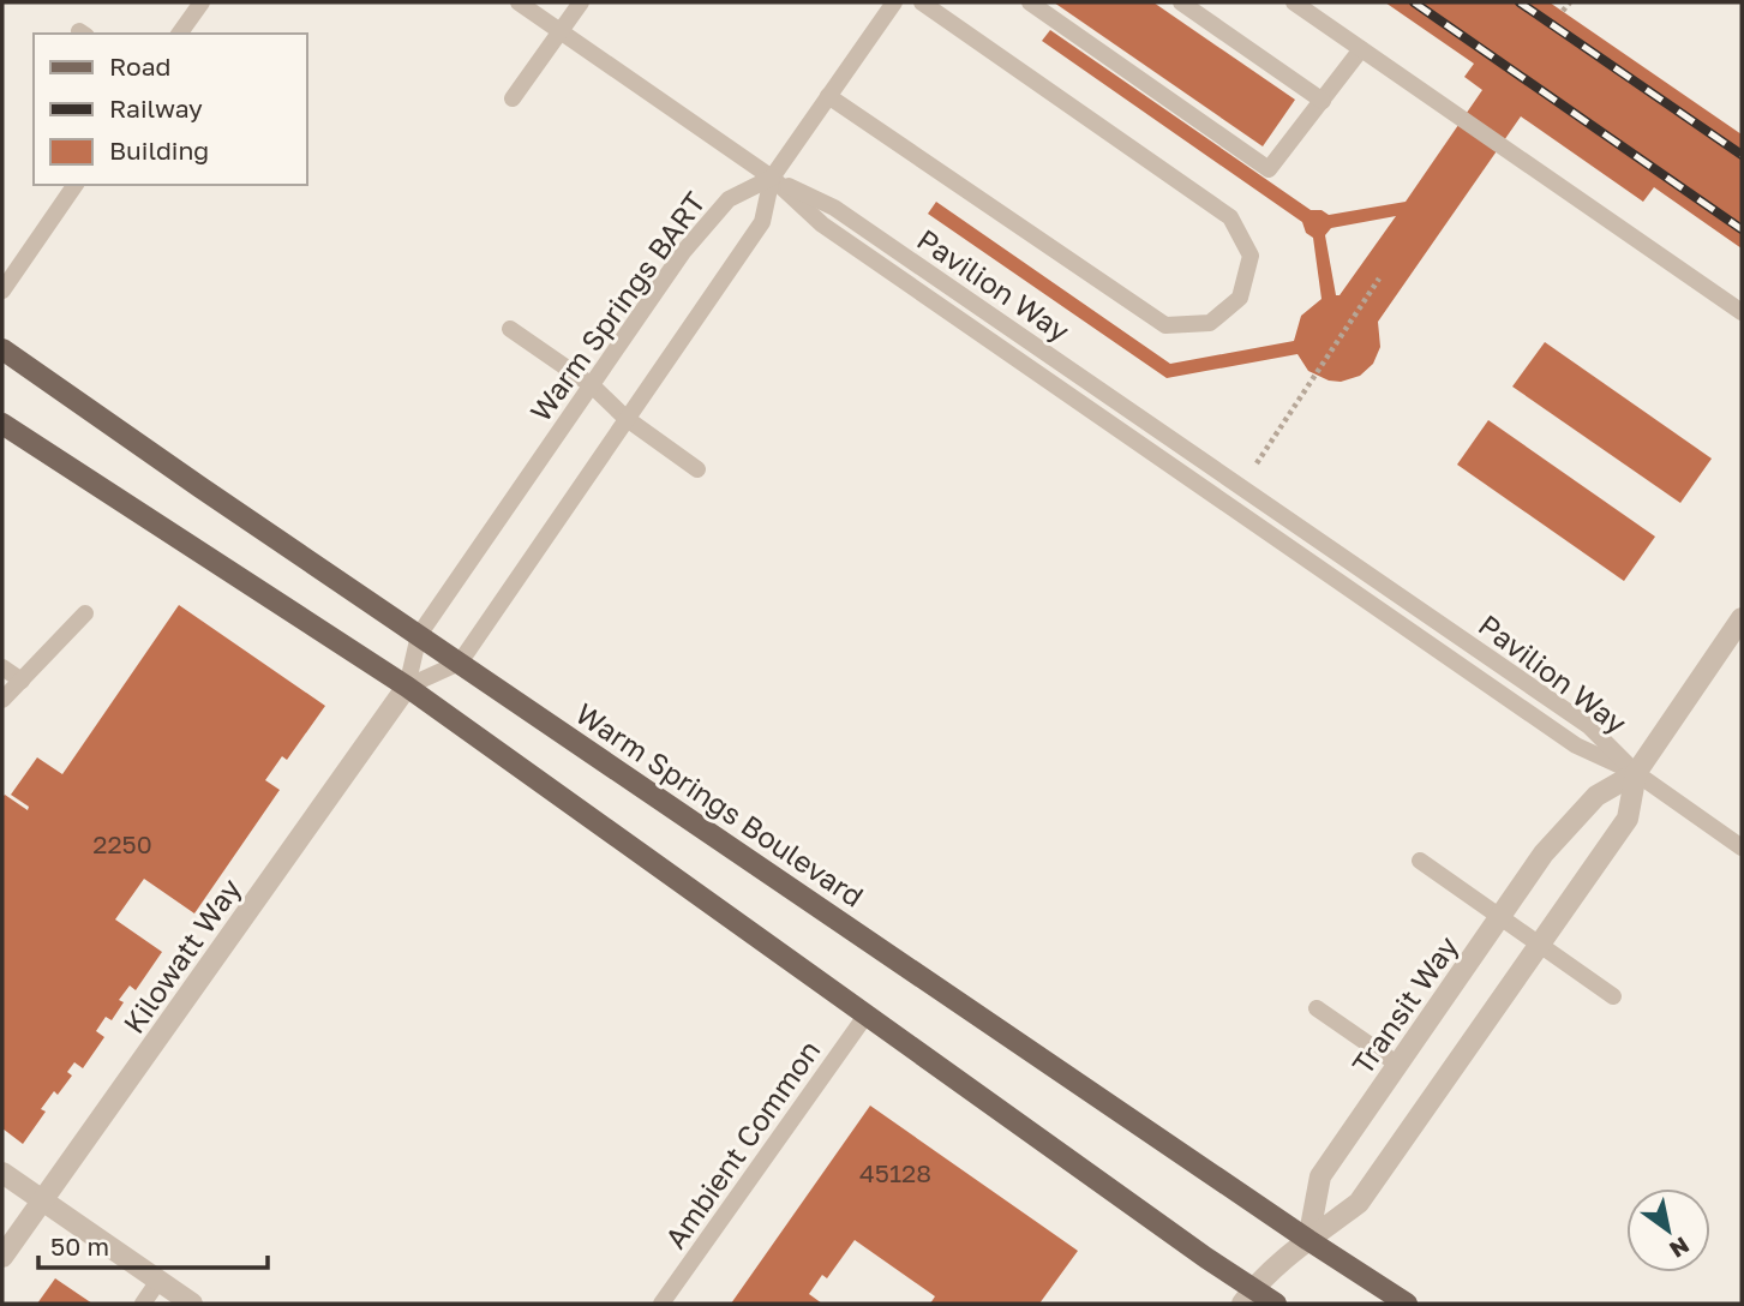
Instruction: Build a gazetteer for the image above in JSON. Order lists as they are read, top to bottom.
{
  "streets": {
    "main road": ["Warm Springs Boulevard"],
    "street": ["Kilowatt Way", "Transit Way"],
    "lane": ["Pavilion Way", "Warm Springs BART", "Ambient Common"]
  },
  "crossings": [
    ["Pavilion Way", "Warm Springs BART"],
    ["Pavilion Way", "Transit Way"],
    ["Warm Springs BART", "Warm Springs Boulevard"],
    ["Warm Springs BART", "Kilowatt Way"],
    ["Warm Springs Boulevard", "Transit Way"]
  ],
  "house_numbers": ["2250", "45128"],
  "legend": ["Road", "Railway", "Building"],
  "scale_bar": "50 m",
  "north": "bottom right"
}
